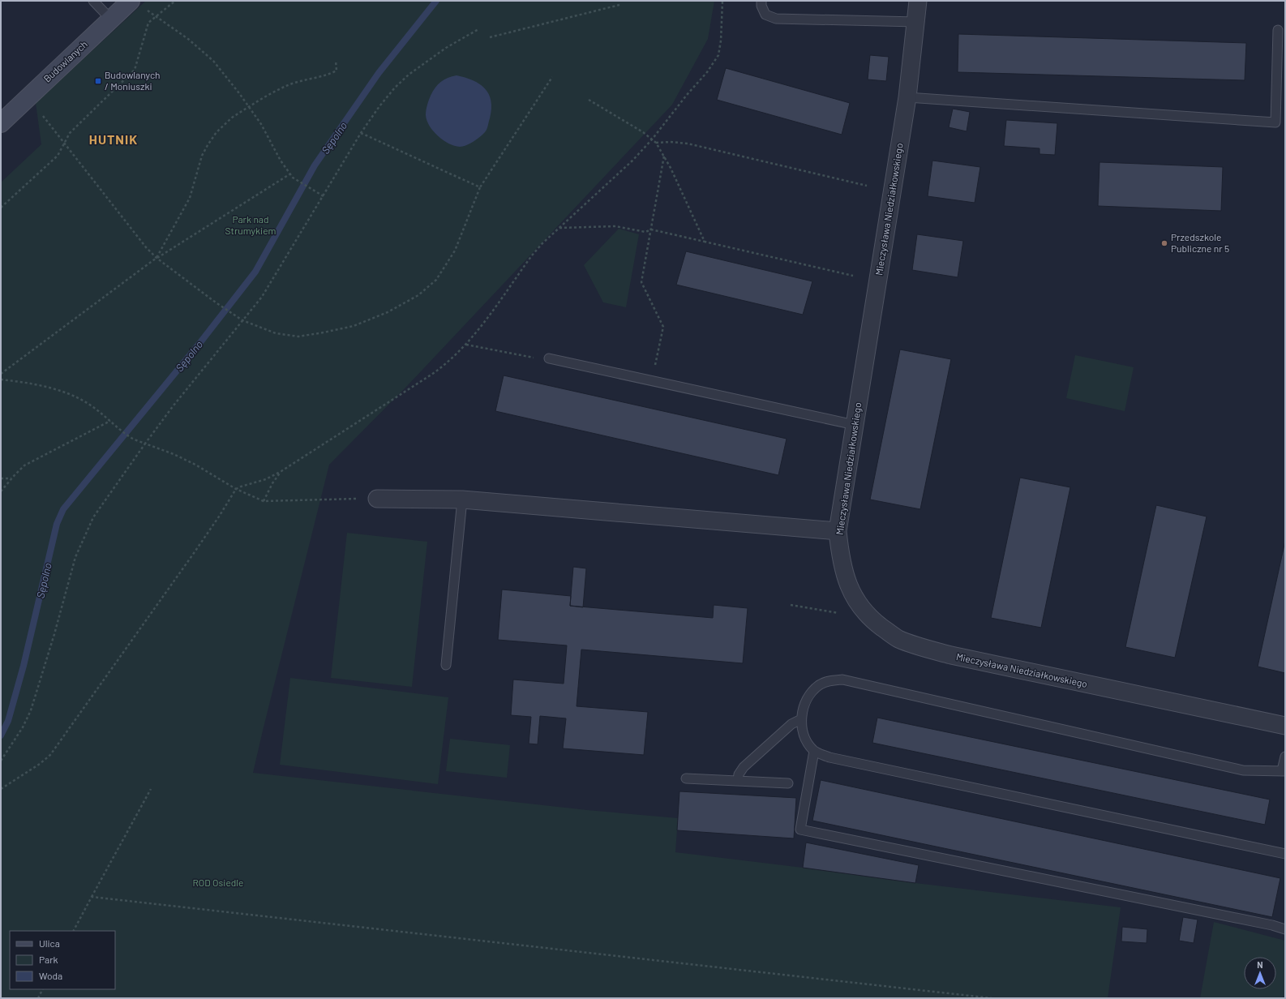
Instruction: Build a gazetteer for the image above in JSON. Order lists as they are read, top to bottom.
{
  "streets": {
    "street": ["Budowlanych", "Mieczysława Niedziałkowskiego"]
  },
  "districts": ["HUTNIK"],
  "water": ["Sępolno"],
  "parks": ["Park nad Strumykiem", "ROD Osiedle"],
  "places": {
    "transit": ["Budowlanych / Moniuszki"],
    "other": ["Przedszkole Publiczne nr 5"]
  },
  "legend": ["Ulica", "Park", "Woda"],
  "north": "top"
}
